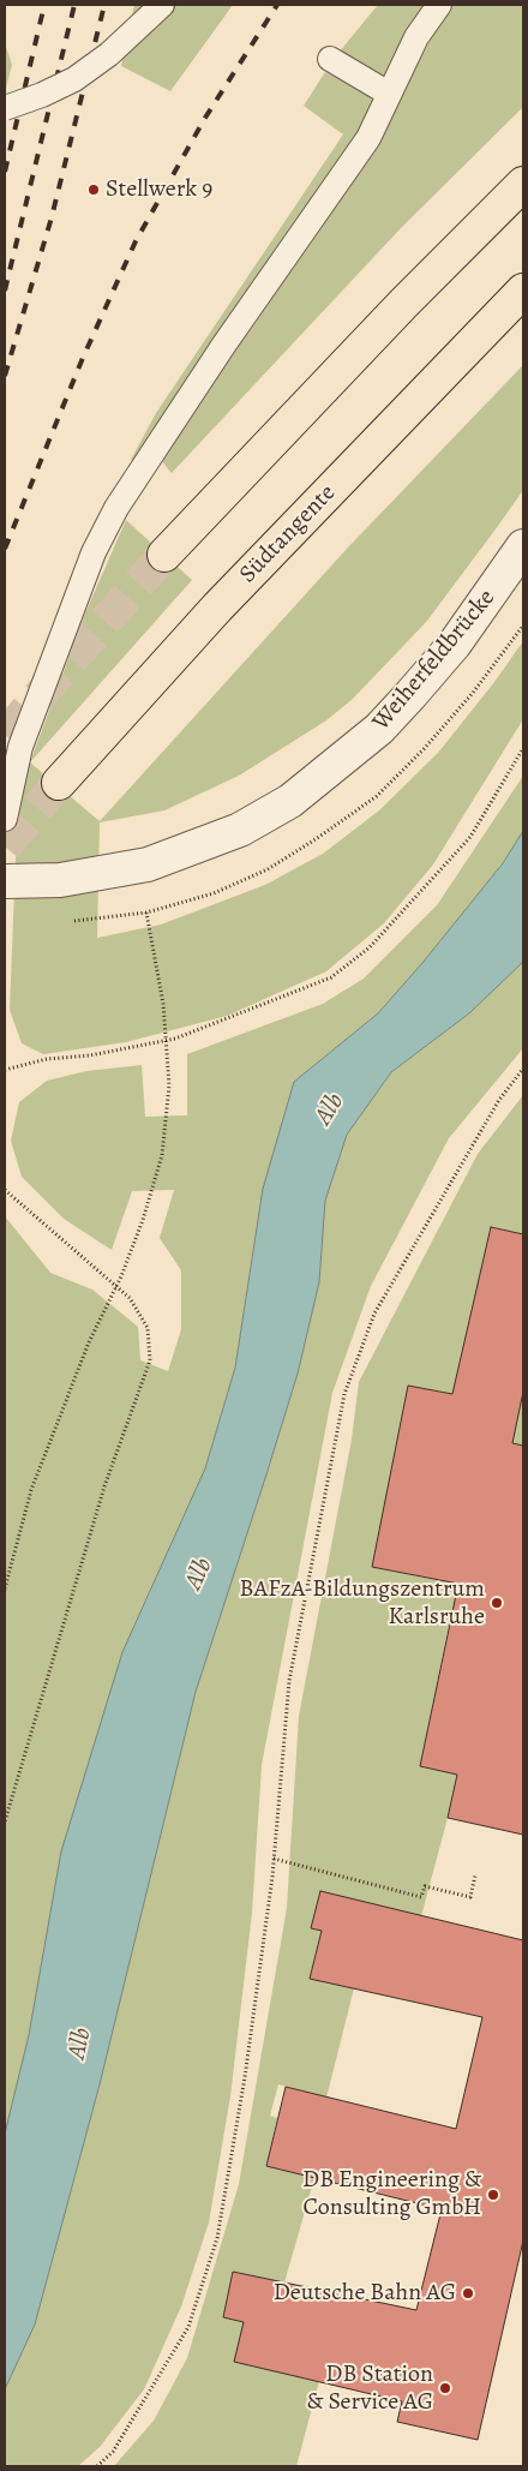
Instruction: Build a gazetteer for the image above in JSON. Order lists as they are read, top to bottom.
{
  "streets": {
    "highway": ["Südtangente"],
    "street": ["Weiherfeldbrücke"]
  },
  "water": ["Alb"],
  "places": [
    "Stellwerk 9",
    "BAFzA-Bildungszentrum Karlsruhe",
    "DB Engineering & Consulting GmbH",
    "Deutsche Bahn AG",
    "DB Station & Service AG"
  ]
}
